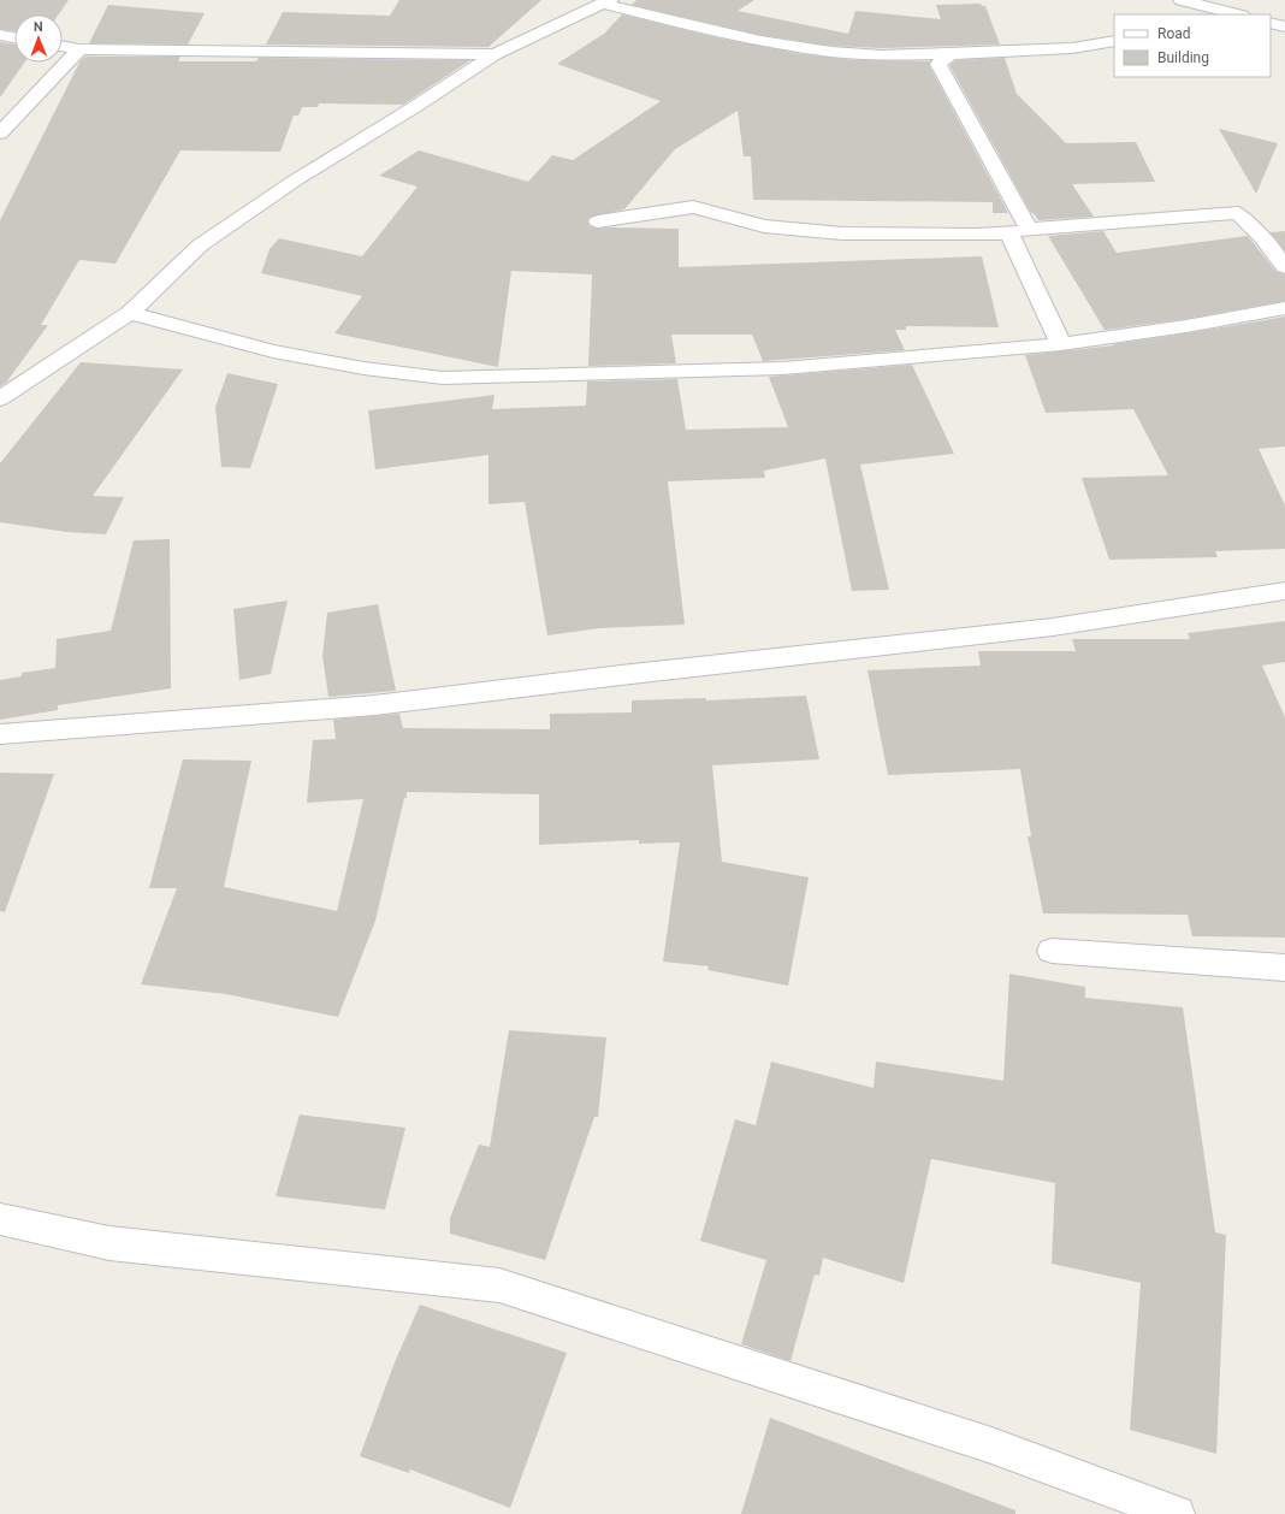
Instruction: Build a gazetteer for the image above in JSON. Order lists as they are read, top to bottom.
{
  "legend": ["Road", "Building"],
  "north": "top"
}
